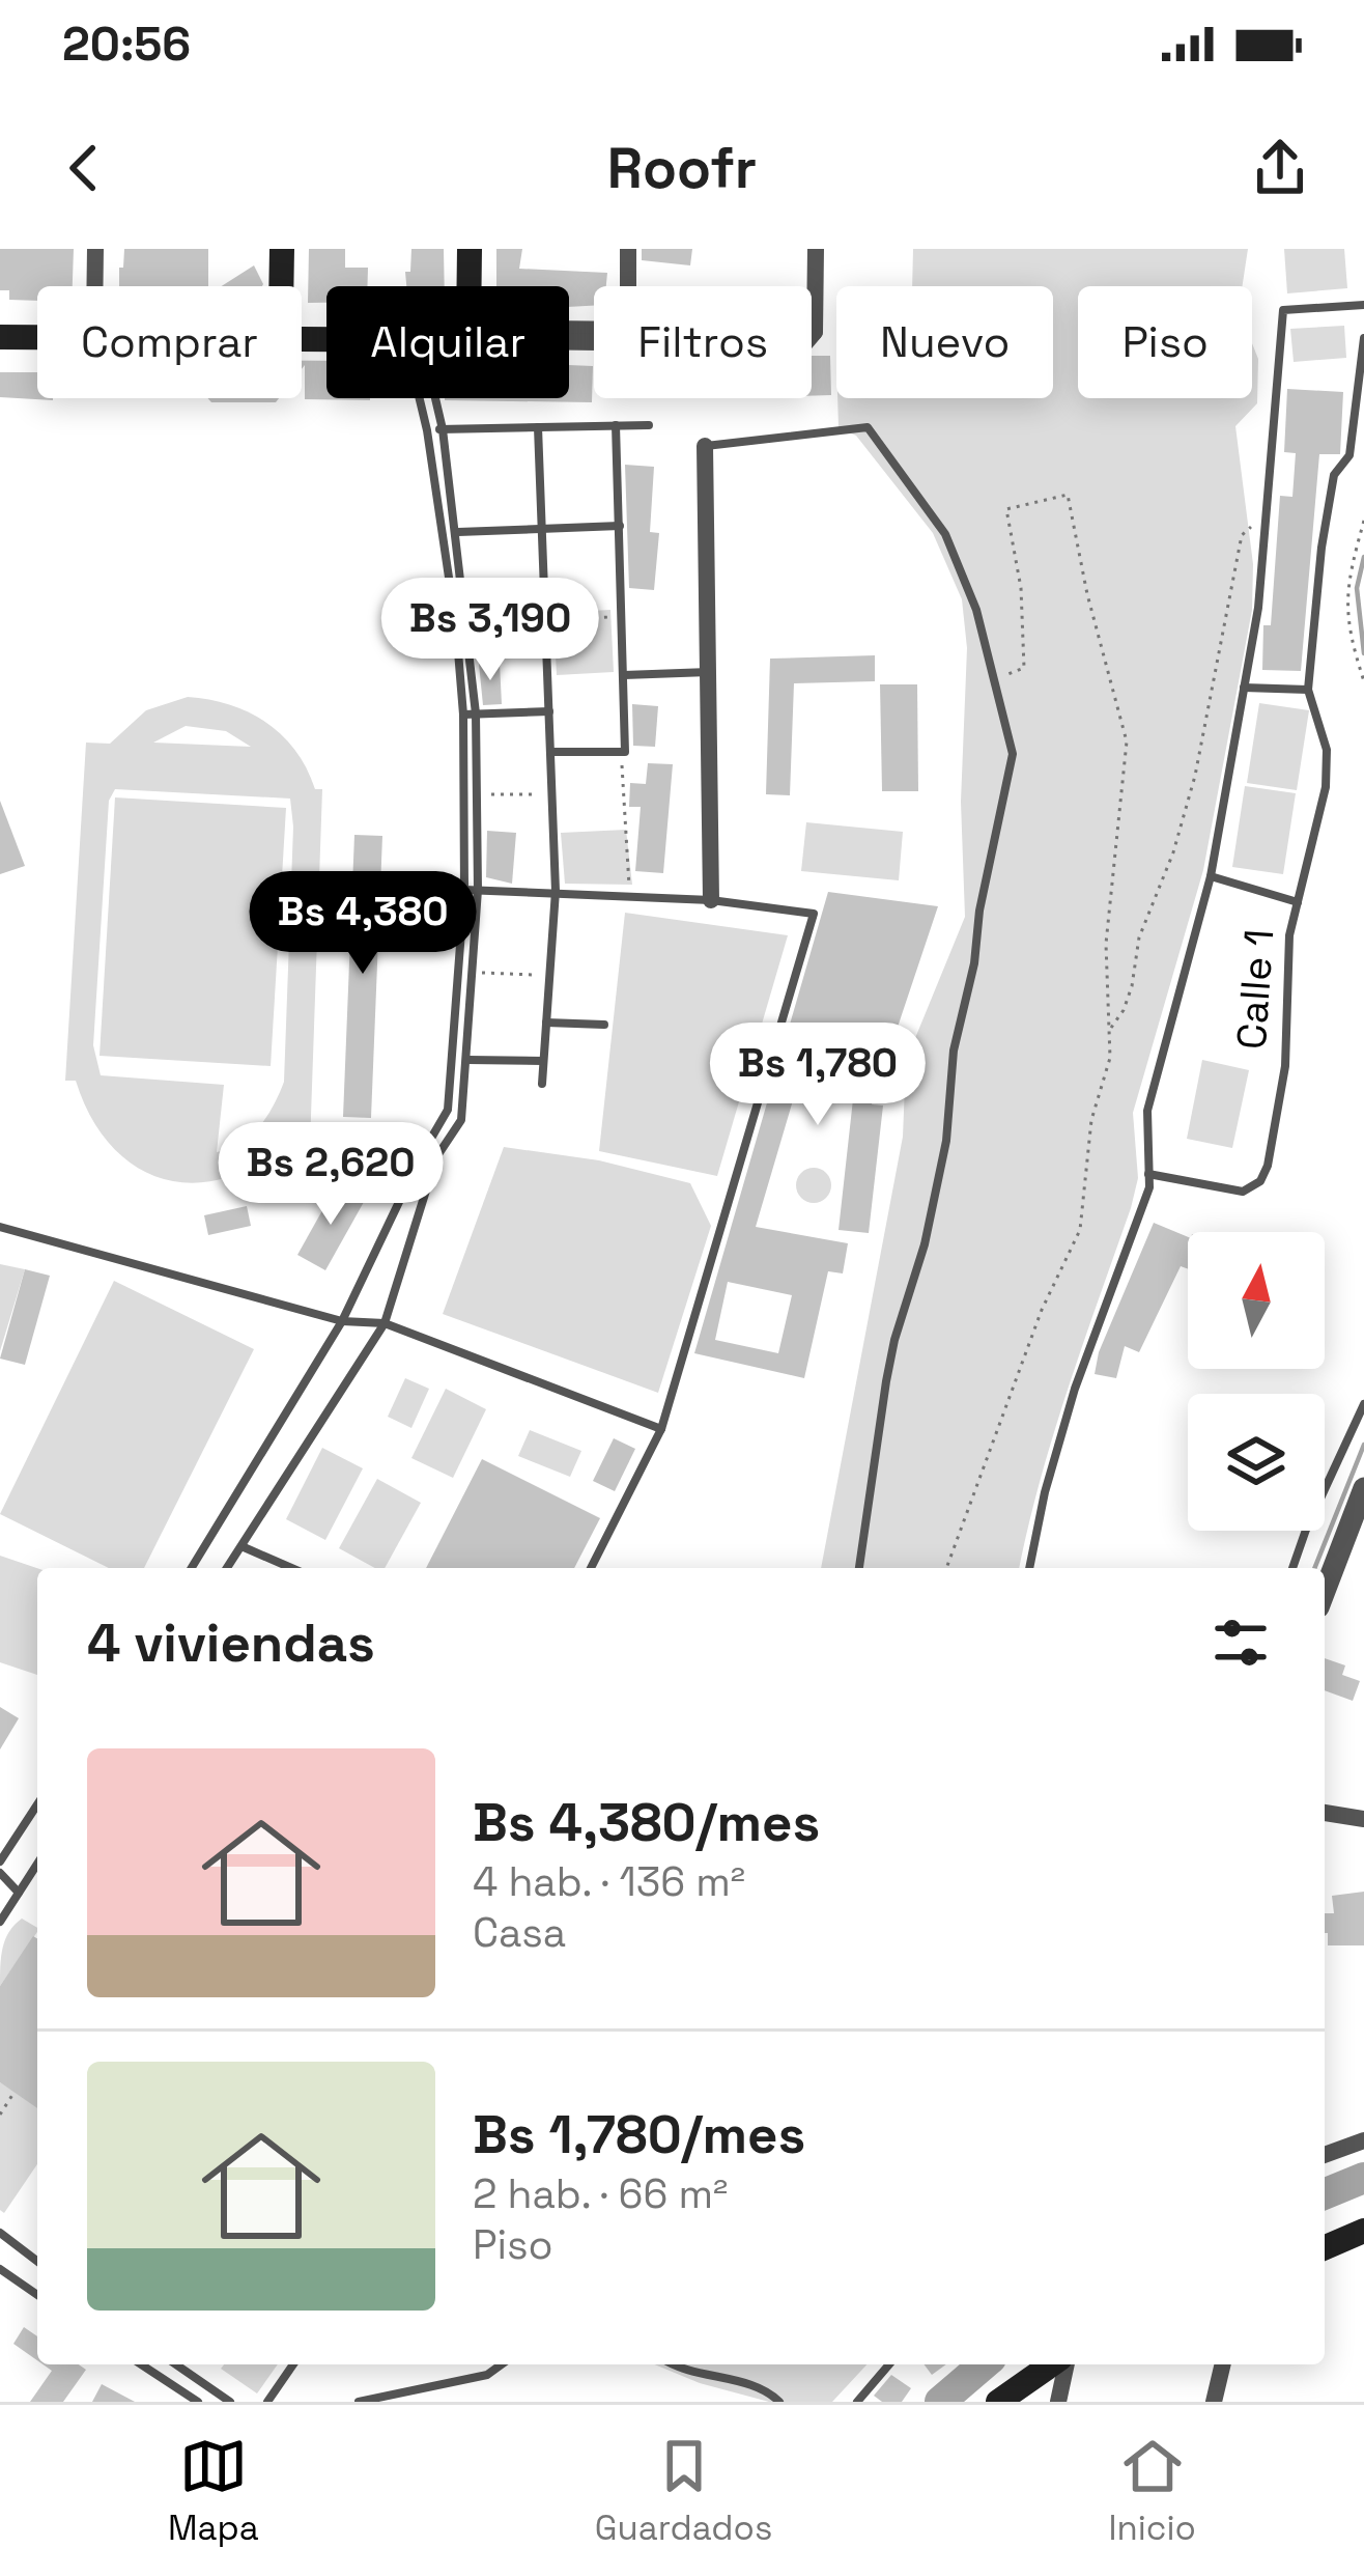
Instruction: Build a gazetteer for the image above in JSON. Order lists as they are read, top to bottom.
{
  "streets": {
    "lane": ["Calle 1"]
  },
  "north": "top",
  "page": {
    "status": "20:56",
    "header": "Roofr",
    "chip": [
      "Comprar",
      "Alquilar",
      "Filtros",
      "Nuevo",
      "Piso"
    ],
    "price": [
      "Bs 3,190",
      "Bs 4,380",
      "Bs 1,780",
      "Bs 2,620"
    ],
    "heading": "4 viviendas",
    "list": [
      {
        "name": "Bs 4,380/mes",
        "note": "4 hab. · 136 m² · Casa"
      },
      {
        "name": "Bs 1,780/mes",
        "note": "2 hab. · 66 m² · Piso"
      }
    ],
    "tabs": ["Mapa", "Guardados", "Inicio"]
  }
}
